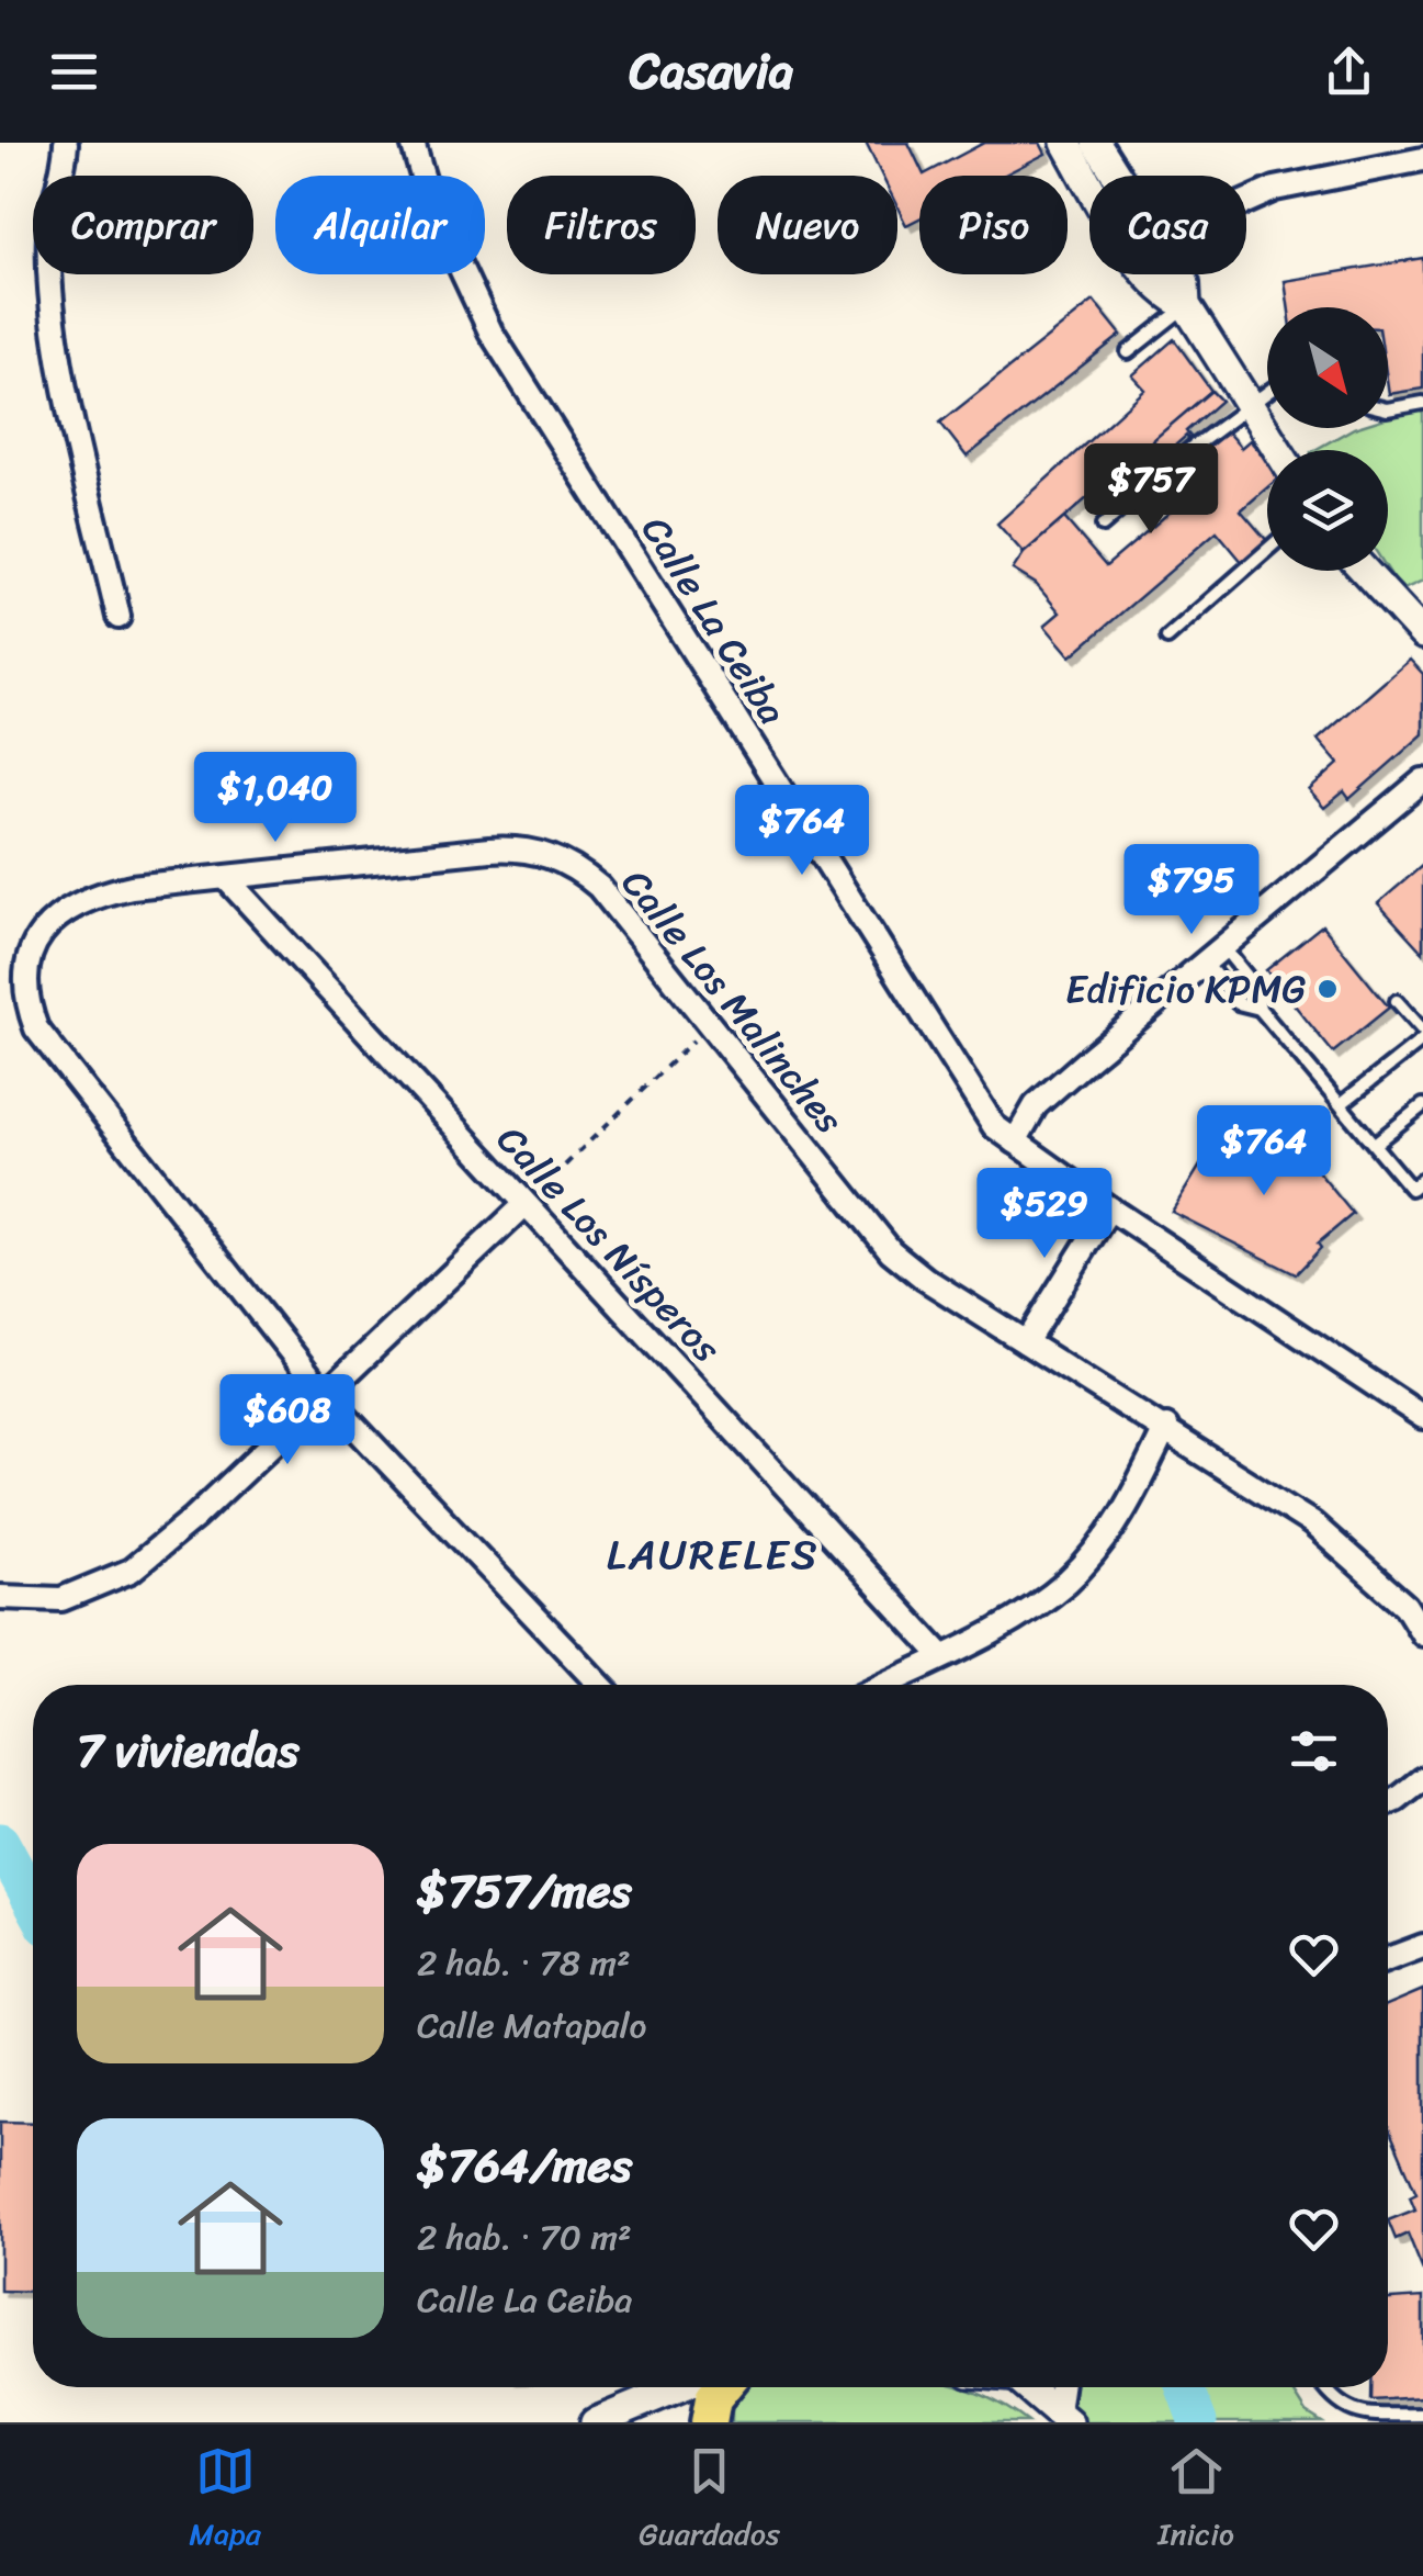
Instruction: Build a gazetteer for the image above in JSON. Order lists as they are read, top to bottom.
{
  "streets": {
    "street": ["Calle La Ceiba", "Calle Los Malinches", "Calle Los Nísperos"]
  },
  "crossings": [
    ["Calle Los Malinches", "Calle Los Nísperos"]
  ],
  "districts": ["LAURELES"],
  "places": ["Edificio KPMG"],
  "north": "bottom right",
  "page": {
    "header": "Casavia",
    "chip": [
      "Comprar",
      "Alquilar",
      "Filtros",
      "Nuevo",
      "Piso",
      "Casa"
    ],
    "price": [
      "$757",
      "$1,040",
      "$764",
      "$795",
      "$764",
      "$529",
      "$608"
    ],
    "heading": "7 viviendas",
    "list": [
      {
        "name": "$757/mes",
        "note": "2 hab. · 78 m² · Calle Matapalo"
      },
      {
        "name": "$764/mes",
        "note": "2 hab. · 70 m² · Calle La Ceiba"
      }
    ],
    "tabs": ["Mapa", "Guardados", "Inicio"]
  }
}
